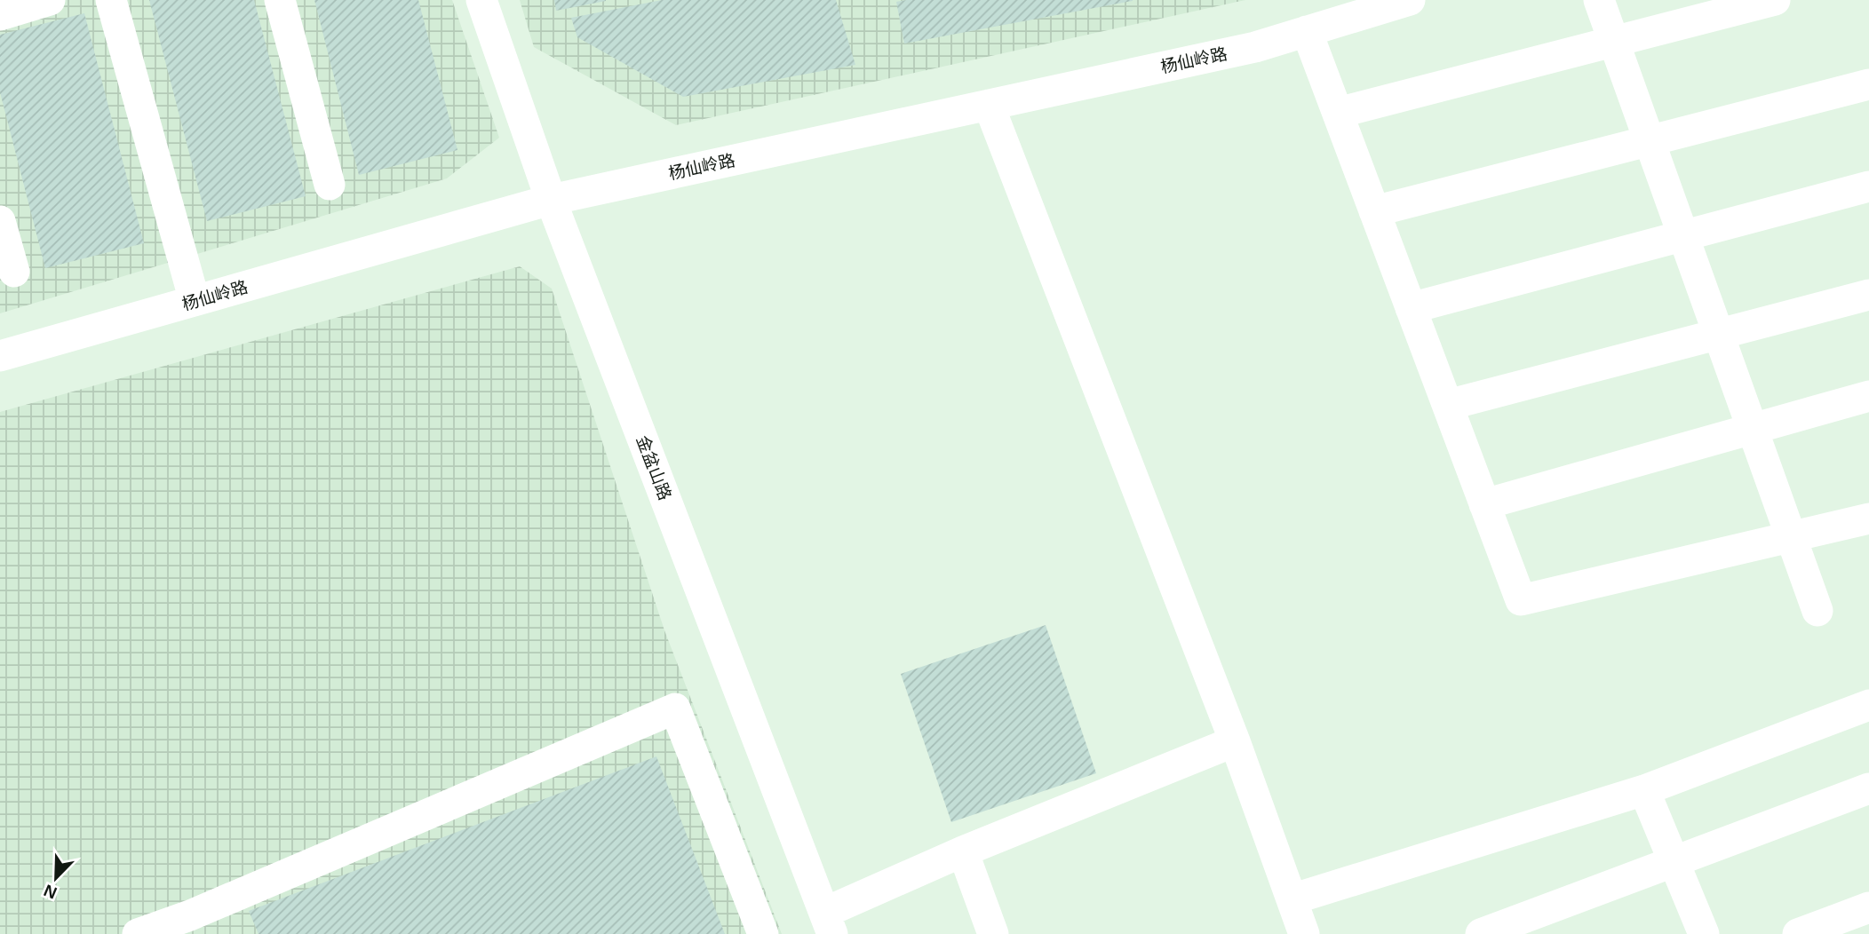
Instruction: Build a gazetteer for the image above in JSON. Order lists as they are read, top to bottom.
{
  "streets": {
    "street": ["杨仙岭路", "金盆山路"]
  },
  "crossings": [
    ["杨仙岭路", "金盆山路"]
  ],
  "north": "bottom left"
}
